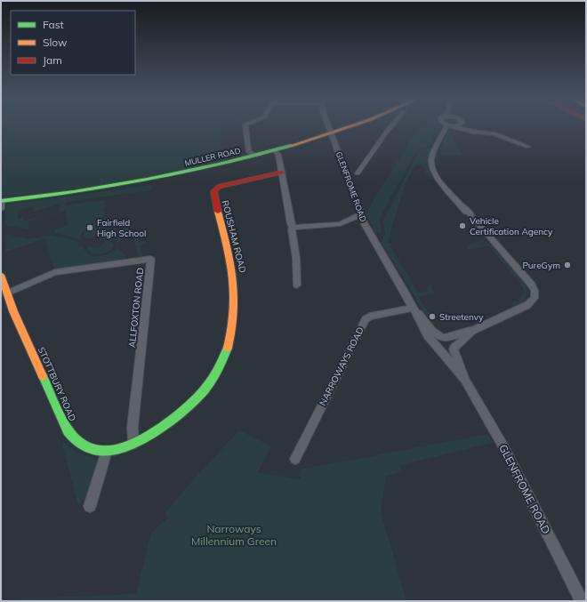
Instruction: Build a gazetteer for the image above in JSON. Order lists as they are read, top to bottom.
{
  "streets": {
    "main road": ["MULLER ROAD", "ROUSHAM ROAD", "STOTTBURY ROAD"],
    "street": ["GLENFROME ROAD", "ALLFOXTON ROAD", "NARROWAYS ROAD"]
  },
  "crossings": [
    ["MULLER ROAD", "GLENFROME ROAD"],
    ["GLENFROME ROAD", "NARROWAYS ROAD"],
    ["ROUSHAM ROAD", "ALLFOXTON ROAD"],
    ["ROUSHAM ROAD", "STOTTBURY ROAD"],
    ["ALLFOXTON ROAD", "STOTTBURY ROAD"]
  ],
  "parks": ["Narroways Millennium Green"],
  "places": [
    "Vehicle Certification Agency",
    "Fairfield High School",
    "PureGym",
    "Streetenvy"
  ],
  "legend": ["Fast", "Slow", "Jam"]
}
